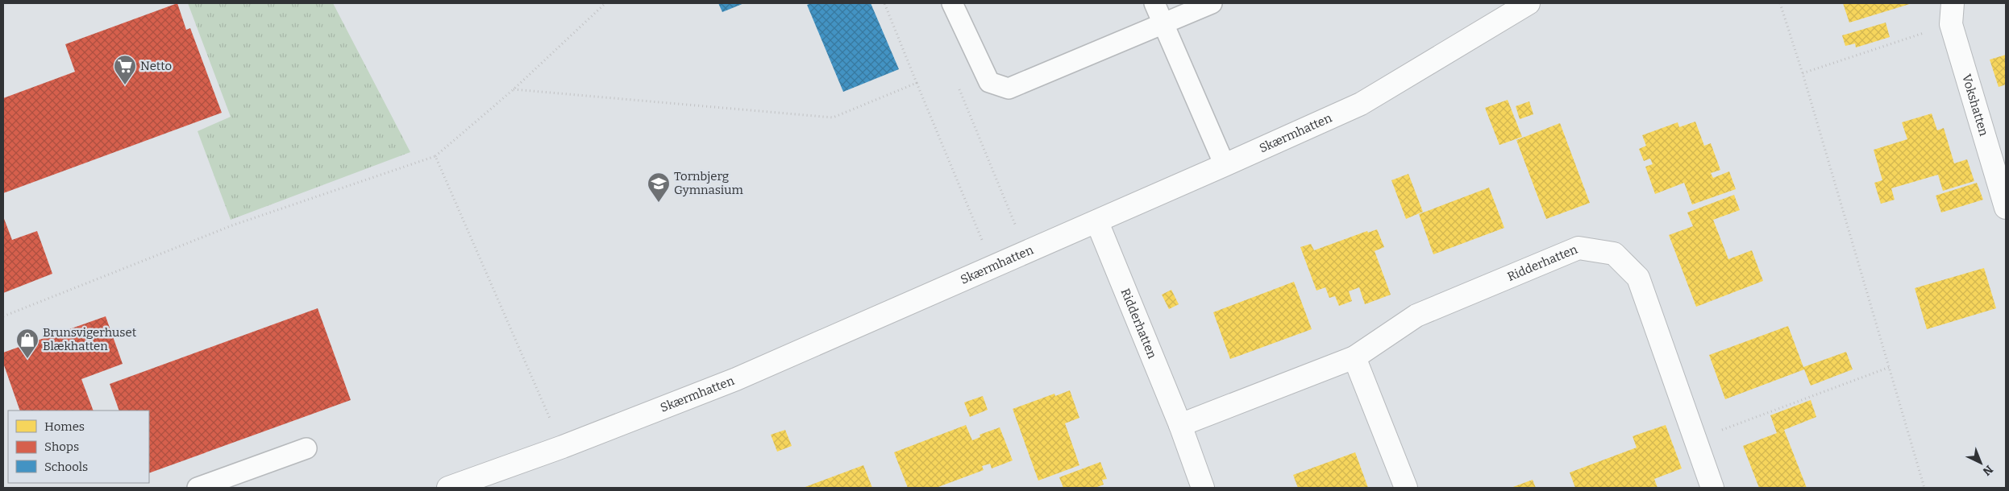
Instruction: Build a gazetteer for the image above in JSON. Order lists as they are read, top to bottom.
{
  "streets": {
    "street": ["Vokshatten", "Skærmhatten", "Ridderhatten"]
  },
  "crossings": [
    ["Skærmhatten", "Ridderhatten"]
  ],
  "places": {
    "supermarket": ["Netto"],
    "school or university": ["Tornbjerg Gymnasium"],
    "shop": ["Brunsvigerhuset Blækhatten"]
  },
  "legend": ["Homes", "Shops", "Schools"],
  "north": "bottom right"
}
